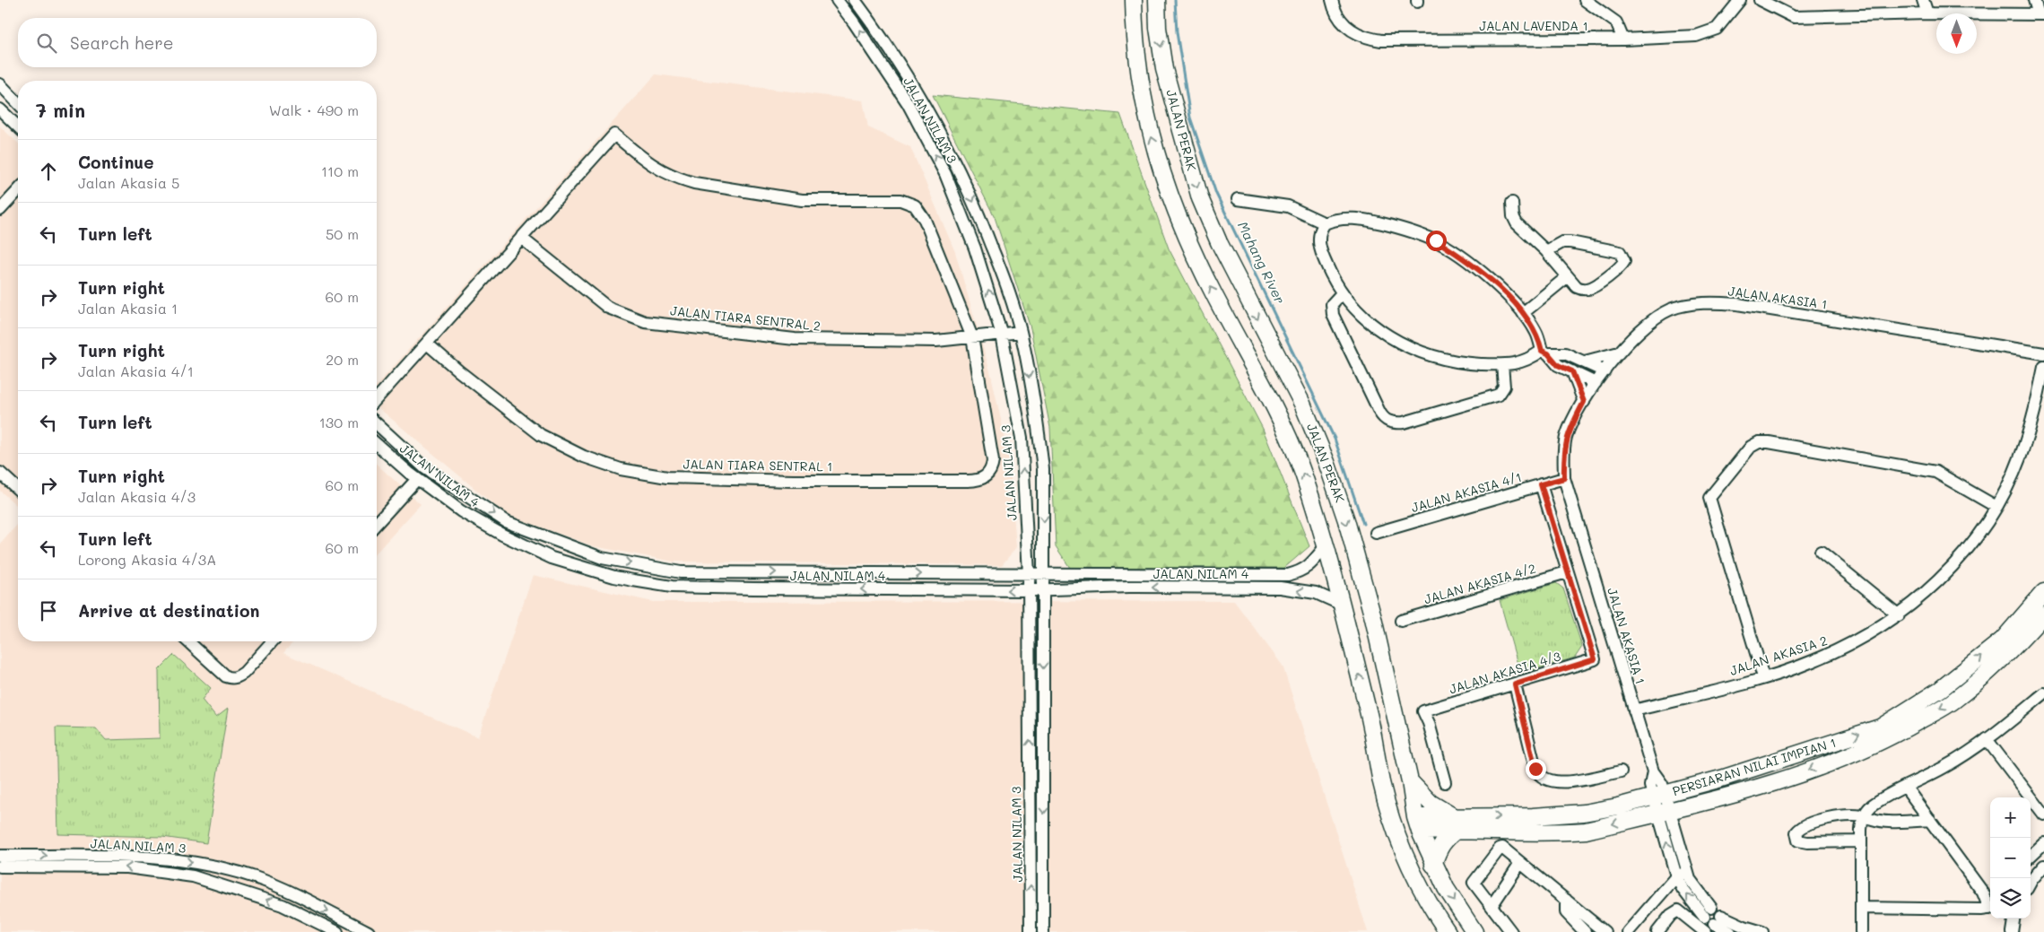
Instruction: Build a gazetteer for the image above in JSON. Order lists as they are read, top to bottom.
{
  "streets": {
    "main road": ["JALAN PERAK", "PERSIARAN NILAI IMPIAN 1"],
    "street": [
      "JALAN LAVENDA 1",
      "JALAN NILAM 3",
      "JALAN AKASIA 1",
      "JALAN TIARA SENTRAL 2",
      "JALAN TIARA SENTRAL 1",
      "JALAN NILAM 4",
      "JALAN AKASIA 4/1",
      "JALAN AKASIA 4/2",
      "JALAN AKASIA 2",
      "JALAN AKASIA 4/3"
    ]
  },
  "crossings": [
    ["JALAN NILAM 3", "JALAN TIARA SENTRAL 2"],
    ["JALAN NILAM 3", "JALAN NILAM 4"],
    ["JALAN PERAK", "JALAN NILAM 4"],
    ["JALAN PERAK", "PERSIARAN NILAI IMPIAN 1"],
    ["JALAN AKASIA 1", "JALAN AKASIA 4/1"],
    ["JALAN AKASIA 1", "JALAN AKASIA 2"],
    ["JALAN AKASIA 1", "PERSIARAN NILAI IMPIAN 1"],
    ["JALAN TIARA SENTRAL 2", "JALAN TIARA SENTRAL 1"],
    ["JALAN AKASIA 4/2", "JALAN AKASIA 4/3"]
  ],
  "water": ["Mahang River"],
  "north": "bottom",
  "page": {
    "search": "Search here",
    "heading": ["7 min", "Walk · 490 m"],
    "list": [
      ["Continue", "Jalan Akasia 5", "110 m"],
      ["Turn left", "50 m"],
      ["Turn right", "Jalan Akasia 1", "60 m"],
      ["Turn right", "Jalan Akasia 4/1", "20 m"],
      ["Turn left", "130 m"],
      ["Turn right", "Jalan Akasia 4/3", "60 m"],
      ["Turn left", "Lorong Akasia 4/3A", "60 m"],
      "Arrive at destination"
    ],
    "map_buttons": ["+", "−"]
  }
}
